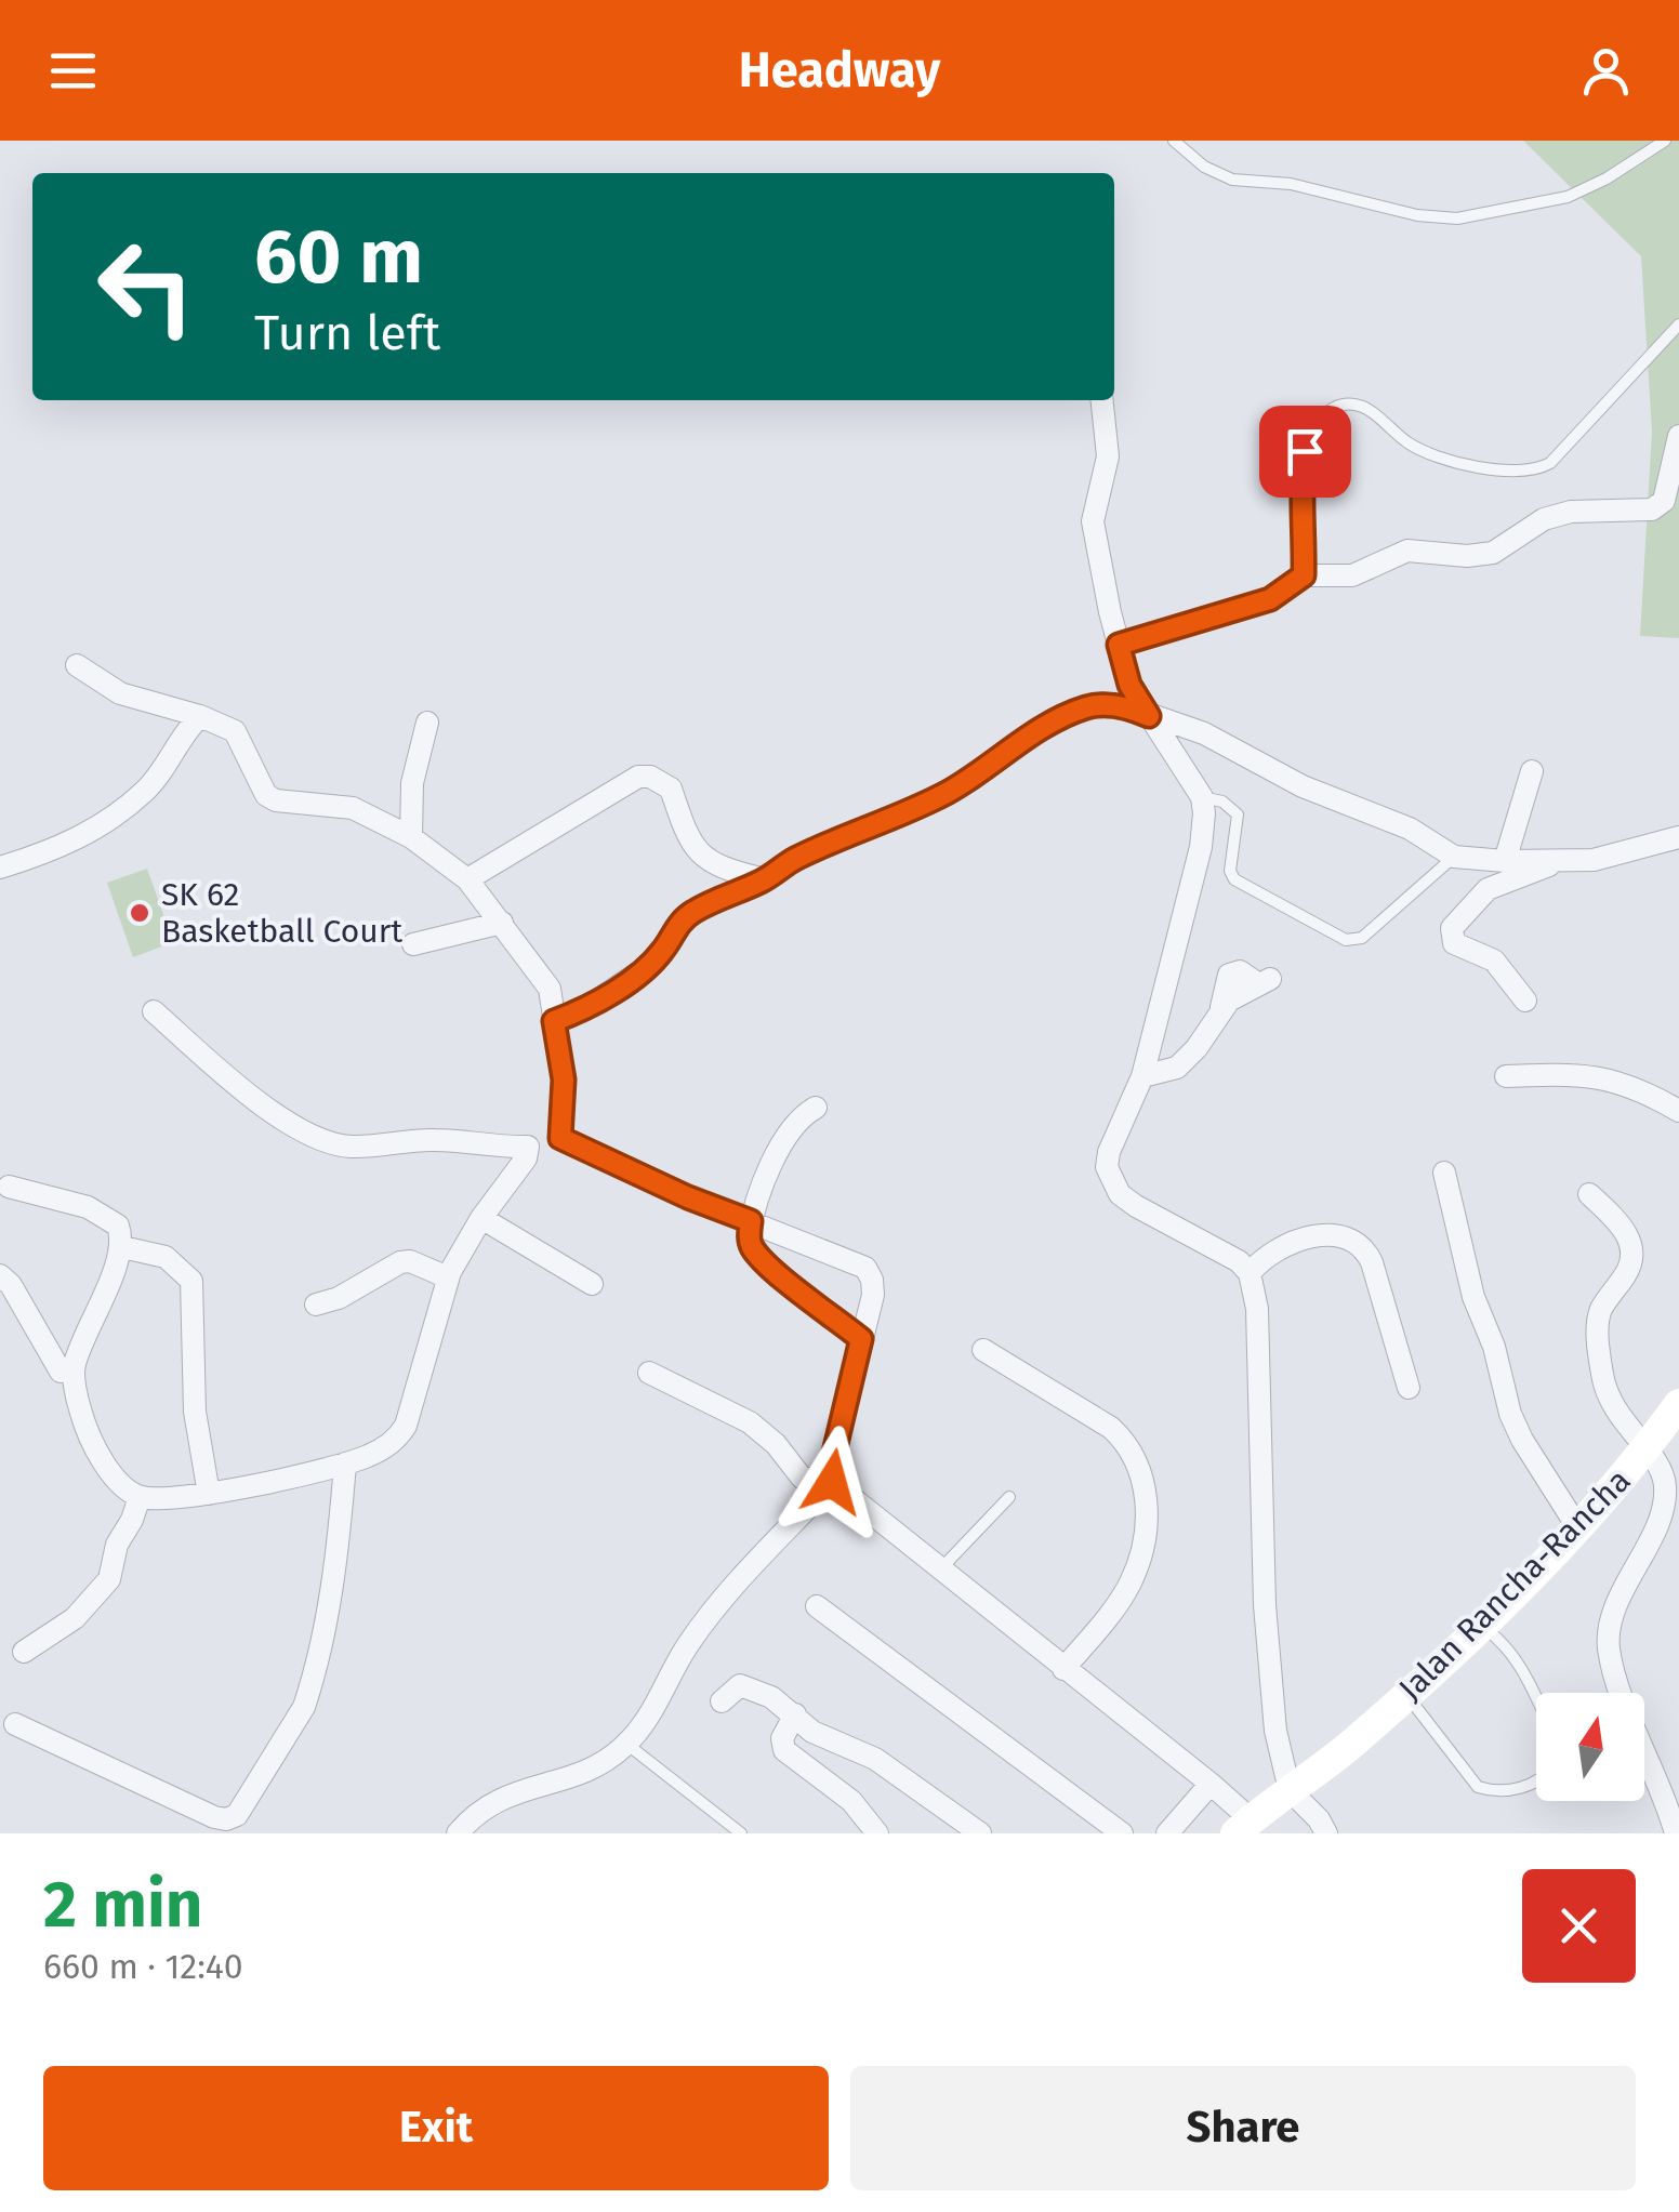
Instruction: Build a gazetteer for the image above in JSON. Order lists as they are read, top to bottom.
{
  "streets": {
    "main road": ["Jalan Rancha-Rancha"]
  },
  "places": ["SK 62 Basketball Court"],
  "north": "top",
  "page": {
    "header": "Headway",
    "turn": ["60 m", "Turn left"],
    "heading": ["2 min", "660 m · 12:40"],
    "buttons": ["Exit", "Share"]
  }
}
